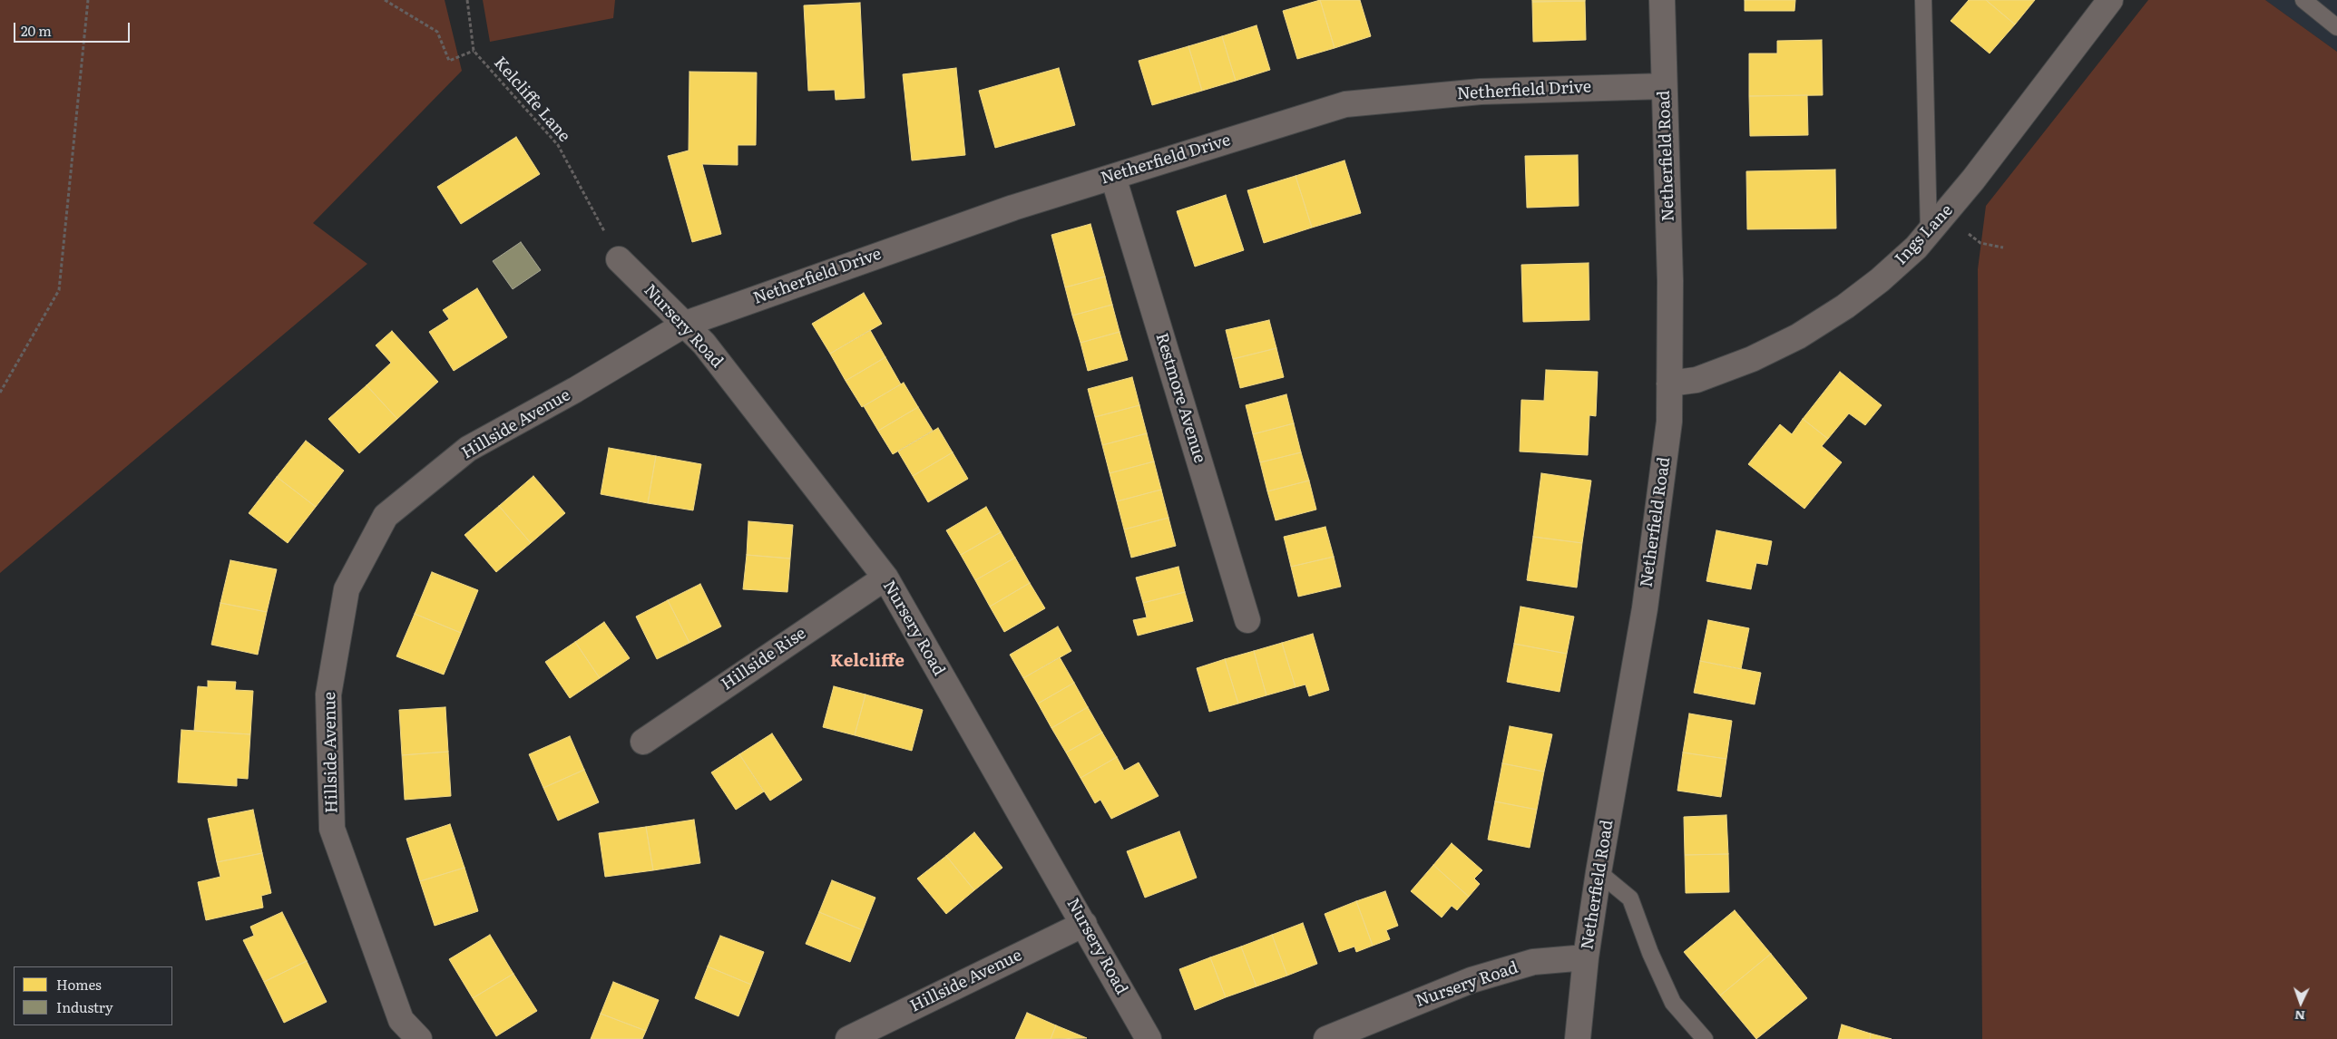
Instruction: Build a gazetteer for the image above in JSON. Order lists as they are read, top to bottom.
{
  "streets": {
    "street": [
      "Netherfield Drive",
      "Netherfield Road",
      "Ings Lane",
      "Nursery Road",
      "Restmore Avenue",
      "Hillside Avenue",
      "Hillside Rise"
    ],
    "path": ["Kelcliffe Lane"]
  },
  "crossings": [
    ["Netherfield Drive", "Netherfield Road"],
    ["Netherfield Drive", "Nursery Road"],
    ["Netherfield Drive", "Restmore Avenue"],
    ["Netherfield Drive", "Hillside Avenue"],
    ["Kelcliffe Lane", "Nursery Road"],
    ["Netherfield Road", "Ings Lane"],
    ["Netherfield Road", "Nursery Road"],
    ["Nursery Road", "Hillside Avenue"],
    ["Nursery Road", "Hillside Rise"]
  ],
  "districts": ["Kelcliffe"],
  "legend": ["Homes", "Industry"],
  "scale_bar": "20 m",
  "north": "bottom"
}
